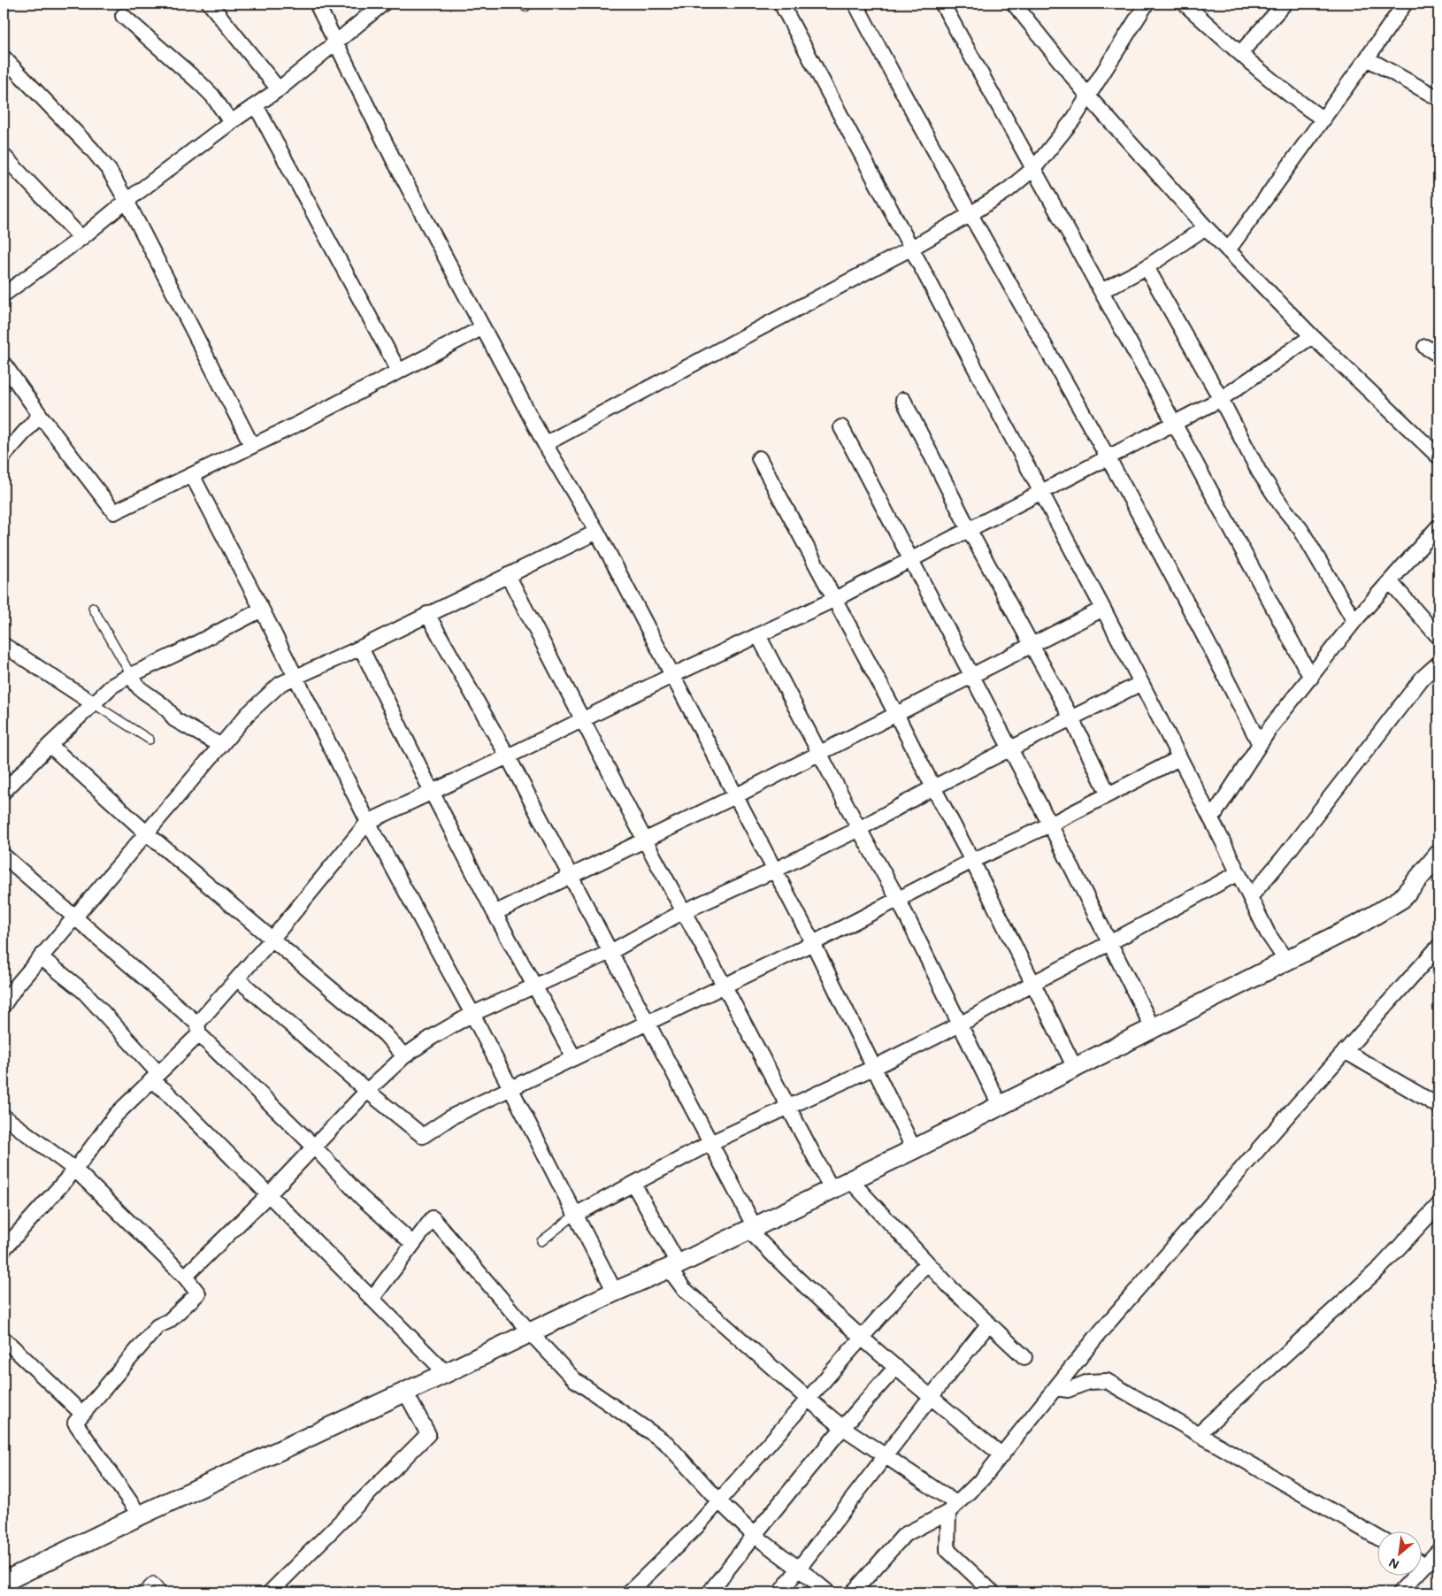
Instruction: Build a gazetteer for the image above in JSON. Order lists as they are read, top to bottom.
{
  "north": "bottom left"
}
